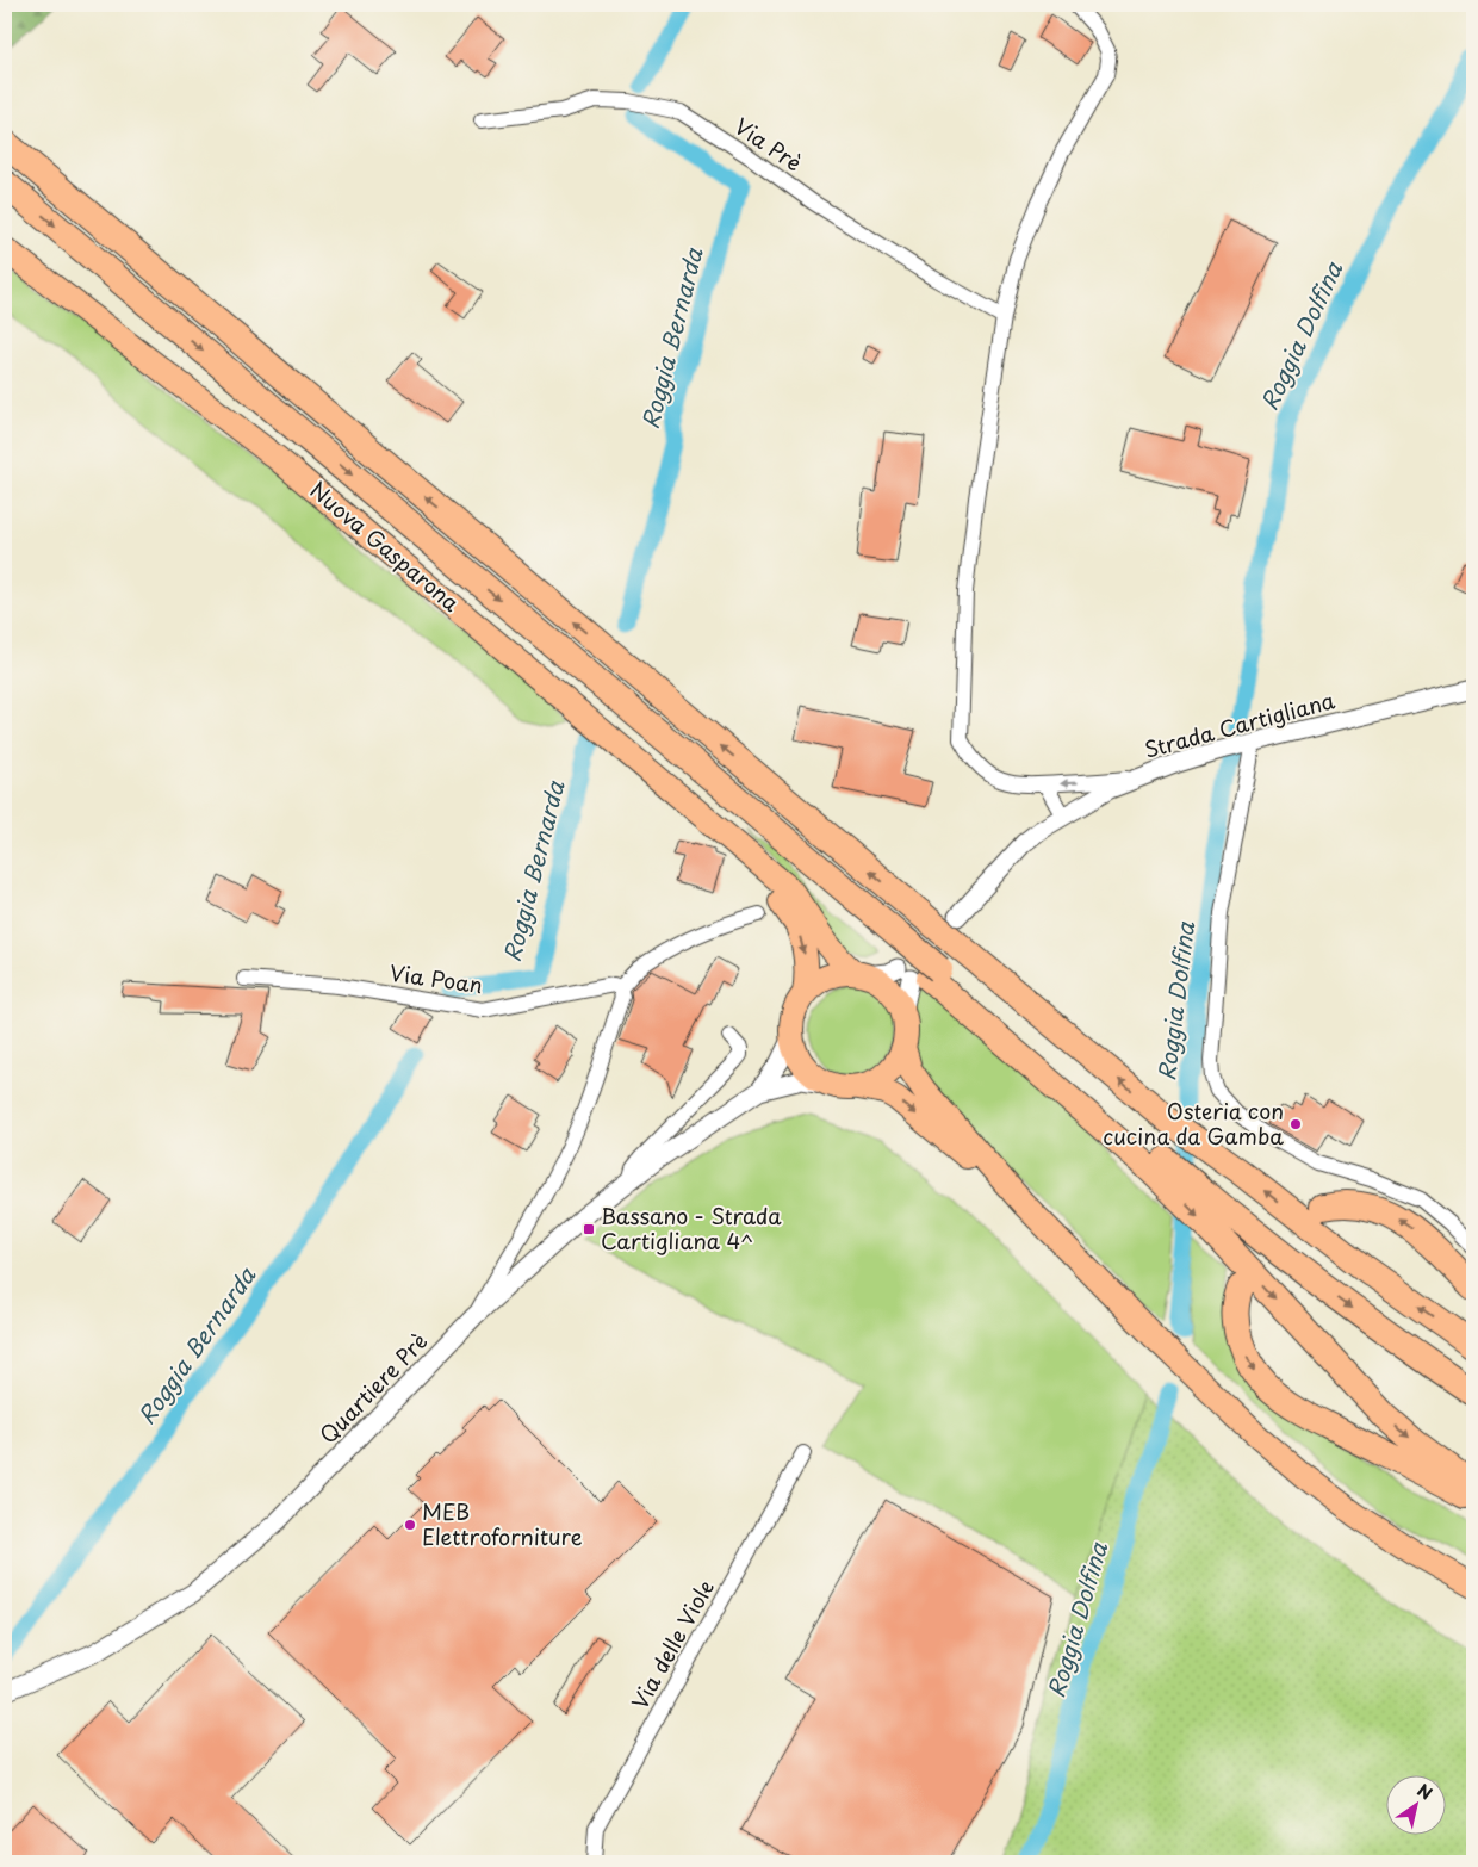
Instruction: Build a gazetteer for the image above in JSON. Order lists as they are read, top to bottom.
{
  "streets": {
    "main road": ["Nuova Gasparona"],
    "street": [
      "Via Prè",
      "Strada Cartigliana",
      "Via Poan",
      "Quartiere Prè",
      "Via delle Viole"
    ]
  },
  "crossings": [
    ["Nuova Gasparona", "Quartiere Prè"]
  ],
  "water": ["Roggia Dolfina", "Roggia Bernarda"],
  "places": {
    "other": ["Osteria con cucina da Gamba", "MEB Elettroforniture"],
    "transit": ["Bassano - Strada Cartigliana 4^"]
  },
  "north": "top right"
}
